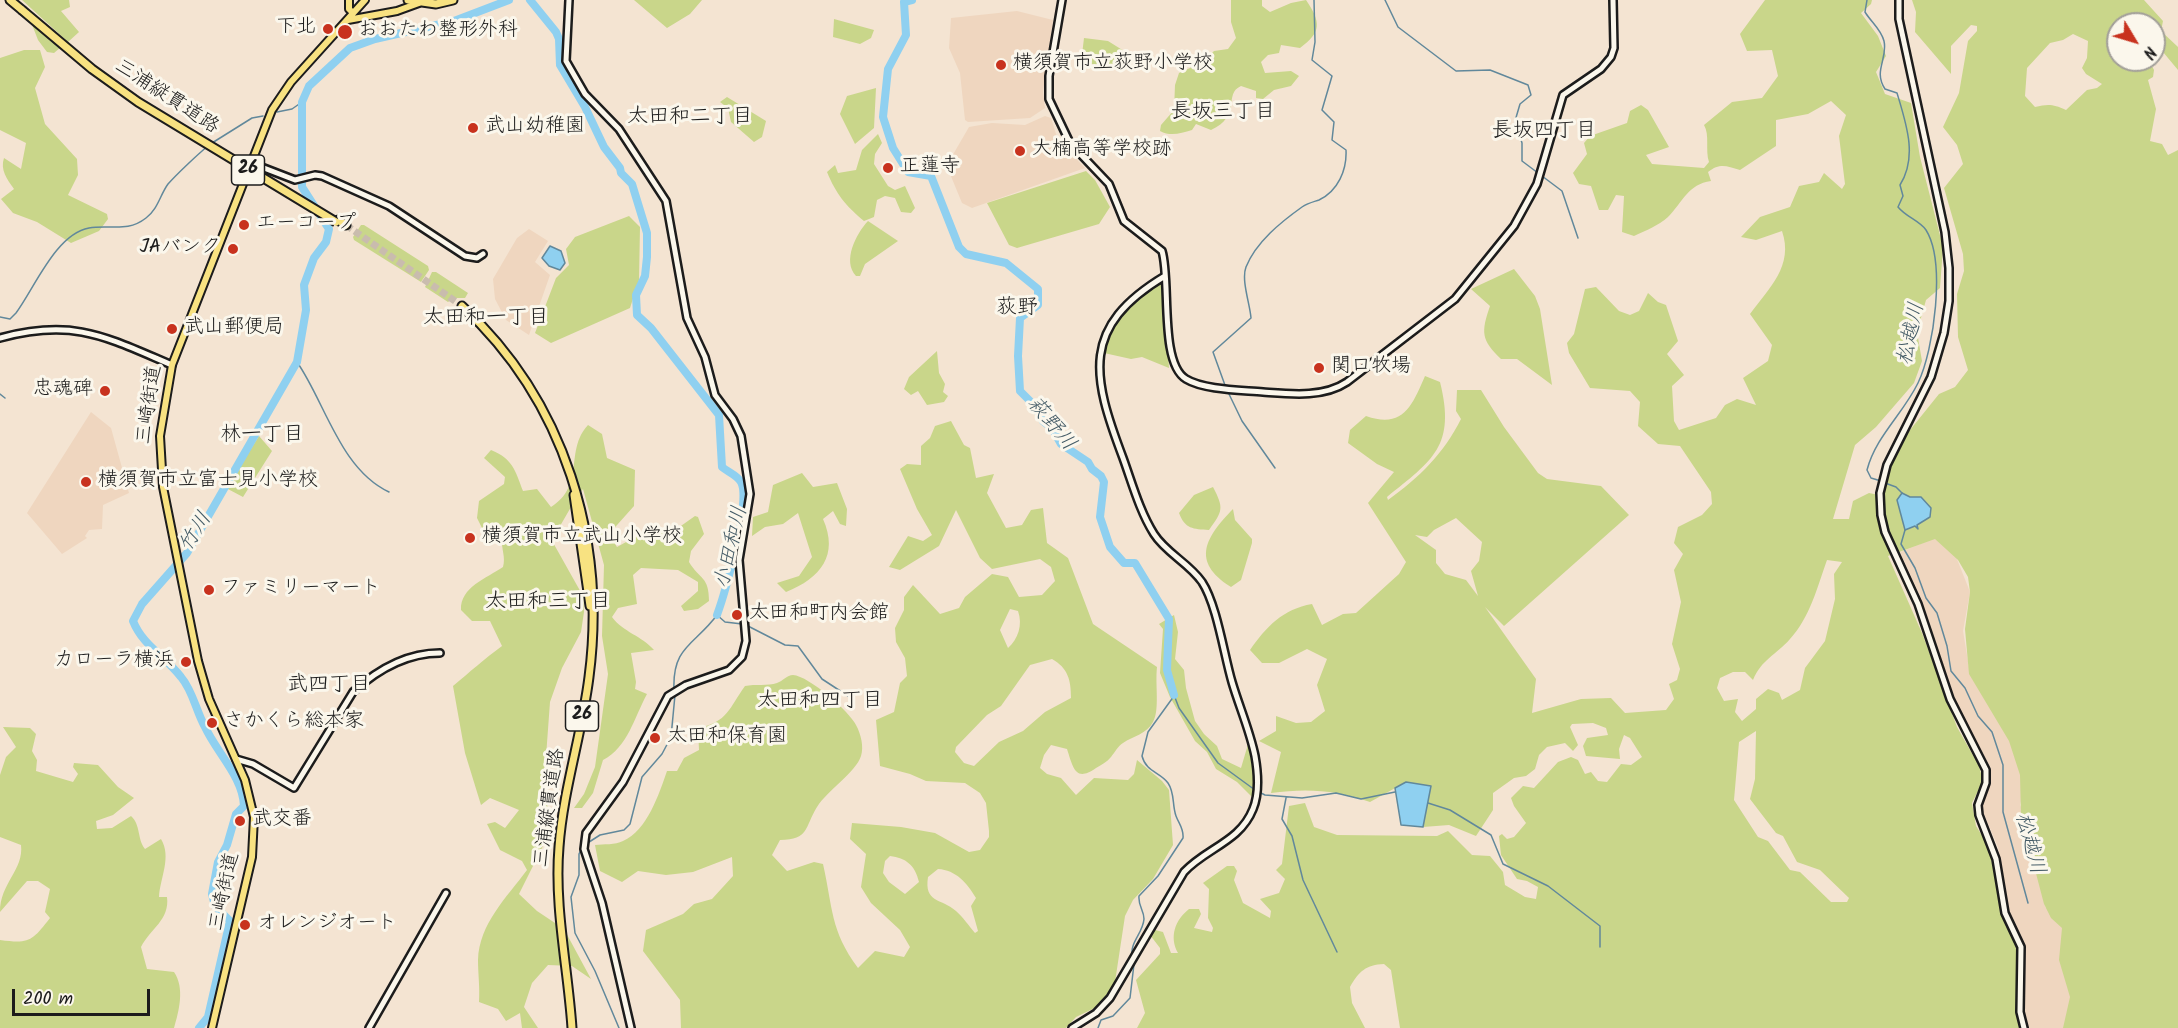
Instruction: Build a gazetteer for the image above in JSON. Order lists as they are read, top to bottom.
{
  "streets": {
    "highway": ["三浦縦貫道路", "26"],
    "main road": ["三崎街道"]
  },
  "districts": [
    "長坂三丁目",
    "太田和二丁目",
    "長坂四丁目",
    "荻野",
    "太田和一丁目",
    "林一丁目",
    "太田和三丁目",
    "武四丁目",
    "太田和四丁目"
  ],
  "water": [
    "松越川",
    "萩野川",
    "竹川",
    "小田和川"
  ],
  "places": [
    "下北",
    "おおたわ整形外科",
    "横須賀市立荻野小学校",
    "武山幼稚園",
    "大楠高等学校跡",
    "正蓮寺",
    "エーコープ",
    "JAバンク",
    "武山郵便局",
    "関口牧場",
    "忠魂碑",
    "横須賀市立富士見小学校",
    "横須賀市立武山小学校",
    "ファミリーマート",
    "太田和町内会館",
    "カローラ横浜",
    "さかくら総本家",
    "太田和保育園",
    "武交番",
    "オレンジオート"
  ],
  "scale_bar": "200 m",
  "north": "bottom right"
}
